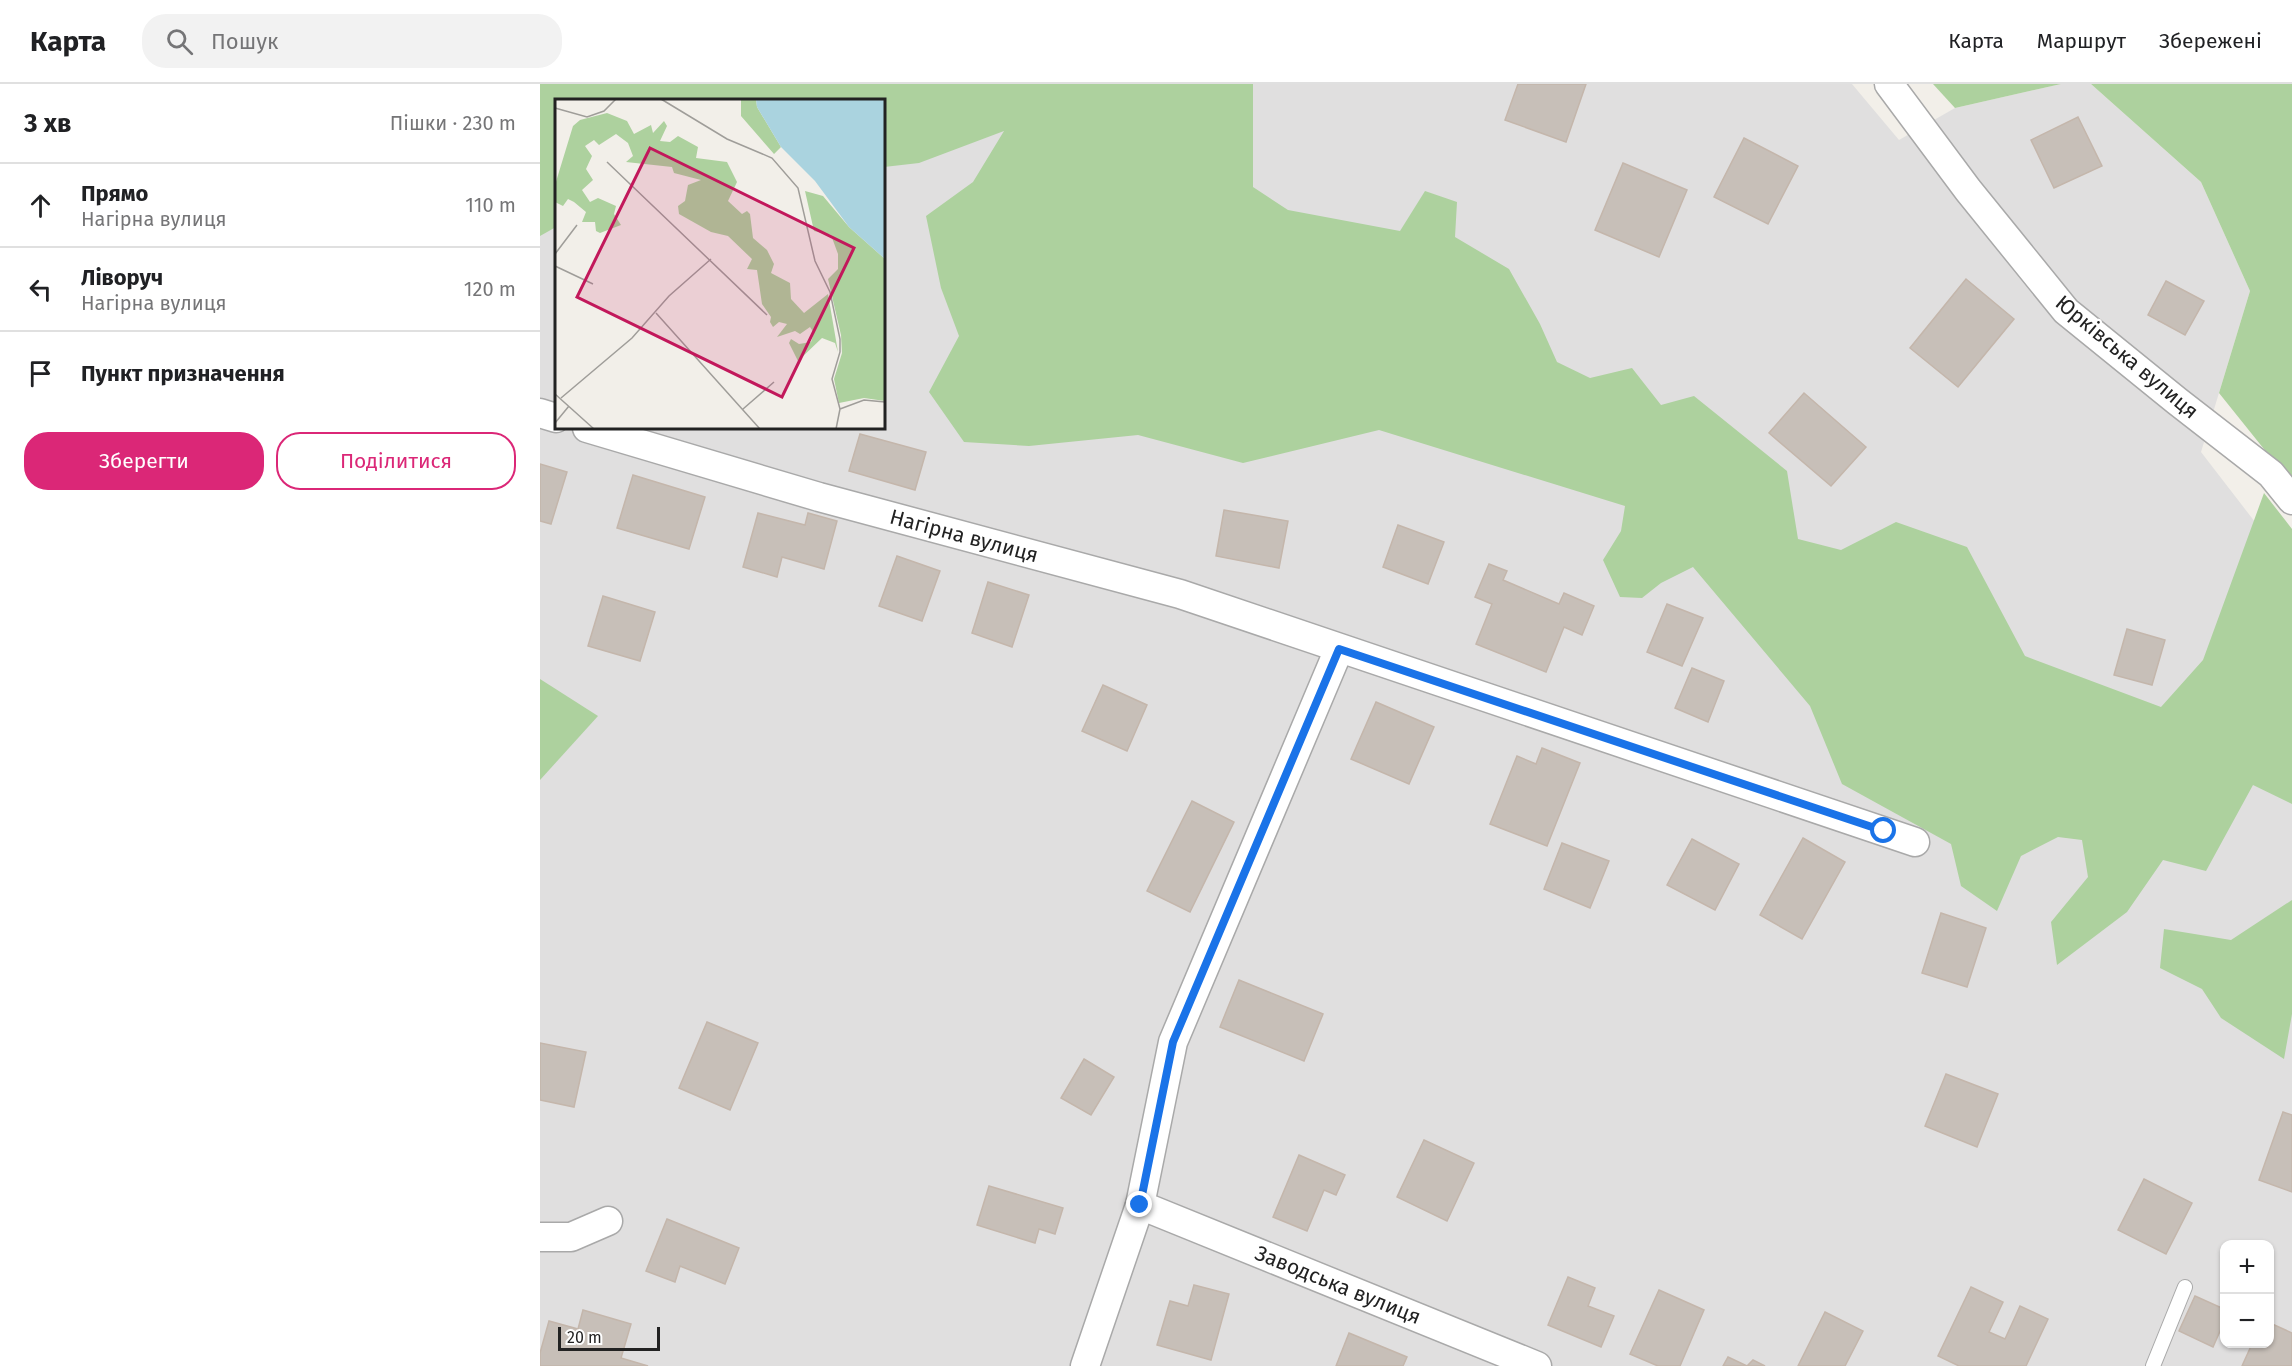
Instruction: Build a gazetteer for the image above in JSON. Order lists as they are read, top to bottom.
{
  "streets": {
    "street": ["Юрківська вулиця", "Нагірна вулиця", "Заводська вулиця"]
  },
  "scale_bar": "20 m",
  "page": {
    "header": "Карта",
    "search": "Пошук",
    "nav": ["Карта", "Маршрут", "Збережені"],
    "heading": ["3 хв", "Пішки · 230 m"],
    "list": [
      ["Прямо", "Нагірна вулиця", "110 m"],
      ["Ліворуч", "Нагірна вулиця", "120 m"],
      "Пункт призначення"
    ],
    "buttons": ["Зберегти", "Поділитися"],
    "map_buttons": ["+", "−"],
    "scale": "20 m"
  }
}
